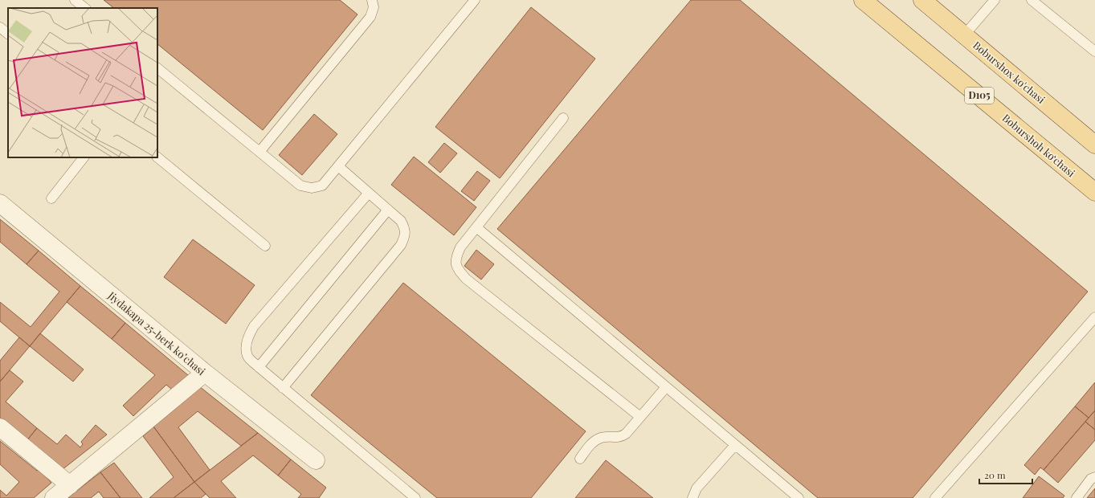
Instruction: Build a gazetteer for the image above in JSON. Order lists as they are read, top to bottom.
{
  "streets": {
    "main road": ["Boburshox ko'chasi", "D105", "Boburshoh koʻchasi"],
    "street": ["Jiydakapa 25-berk koʼchasi"]
  },
  "scale_bar": "20 m"
}
